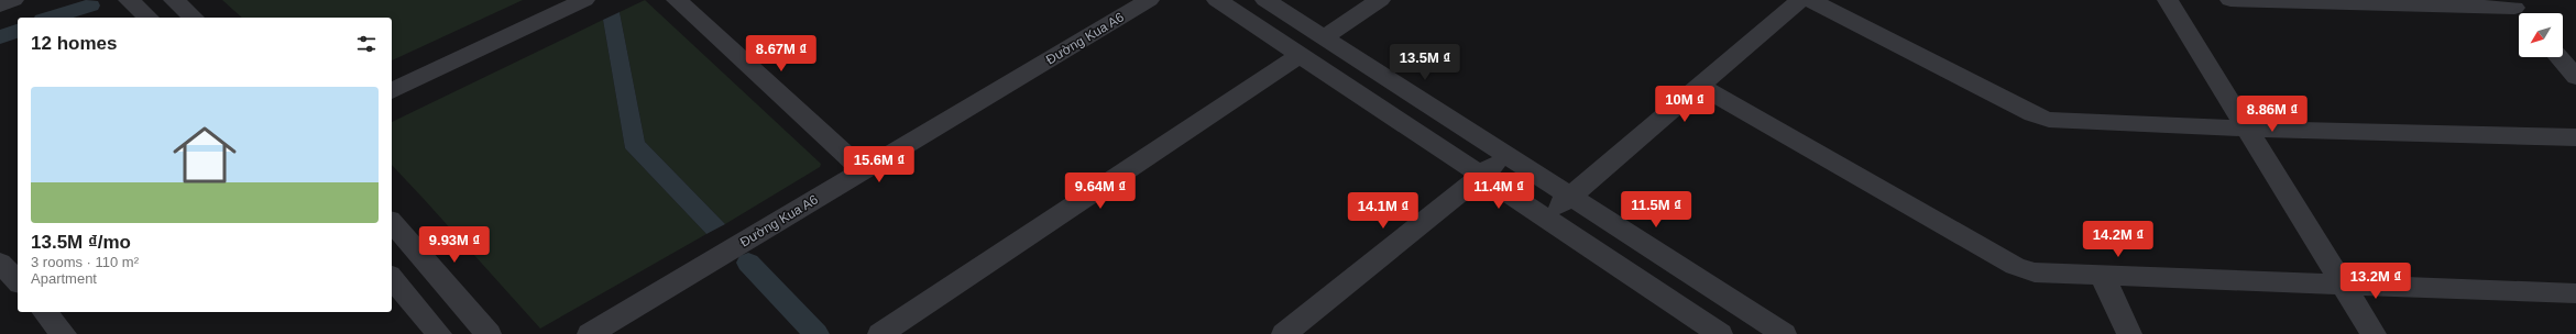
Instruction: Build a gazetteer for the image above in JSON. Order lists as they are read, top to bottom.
{
  "streets": {
    "street": ["Đường Kua A6"]
  },
  "north": "bottom left",
  "page": {
    "heading": "12 homes",
    "price": [
      "8.67M ₫",
      "13.5M ₫",
      "10M ₫",
      "8.86M ₫",
      "15.6M ₫",
      "9.64M ₫",
      "11.4M ₫",
      "11.5M ₫",
      "14.1M ₫",
      "14.2M ₫",
      "9.93M ₫",
      "13.2M ₫"
    ],
    "list": [
      {
        "name": "13.5M ₫/mo",
        "note": "3 rooms · 110 m² · Apartment"
      }
    ]
  }
}
